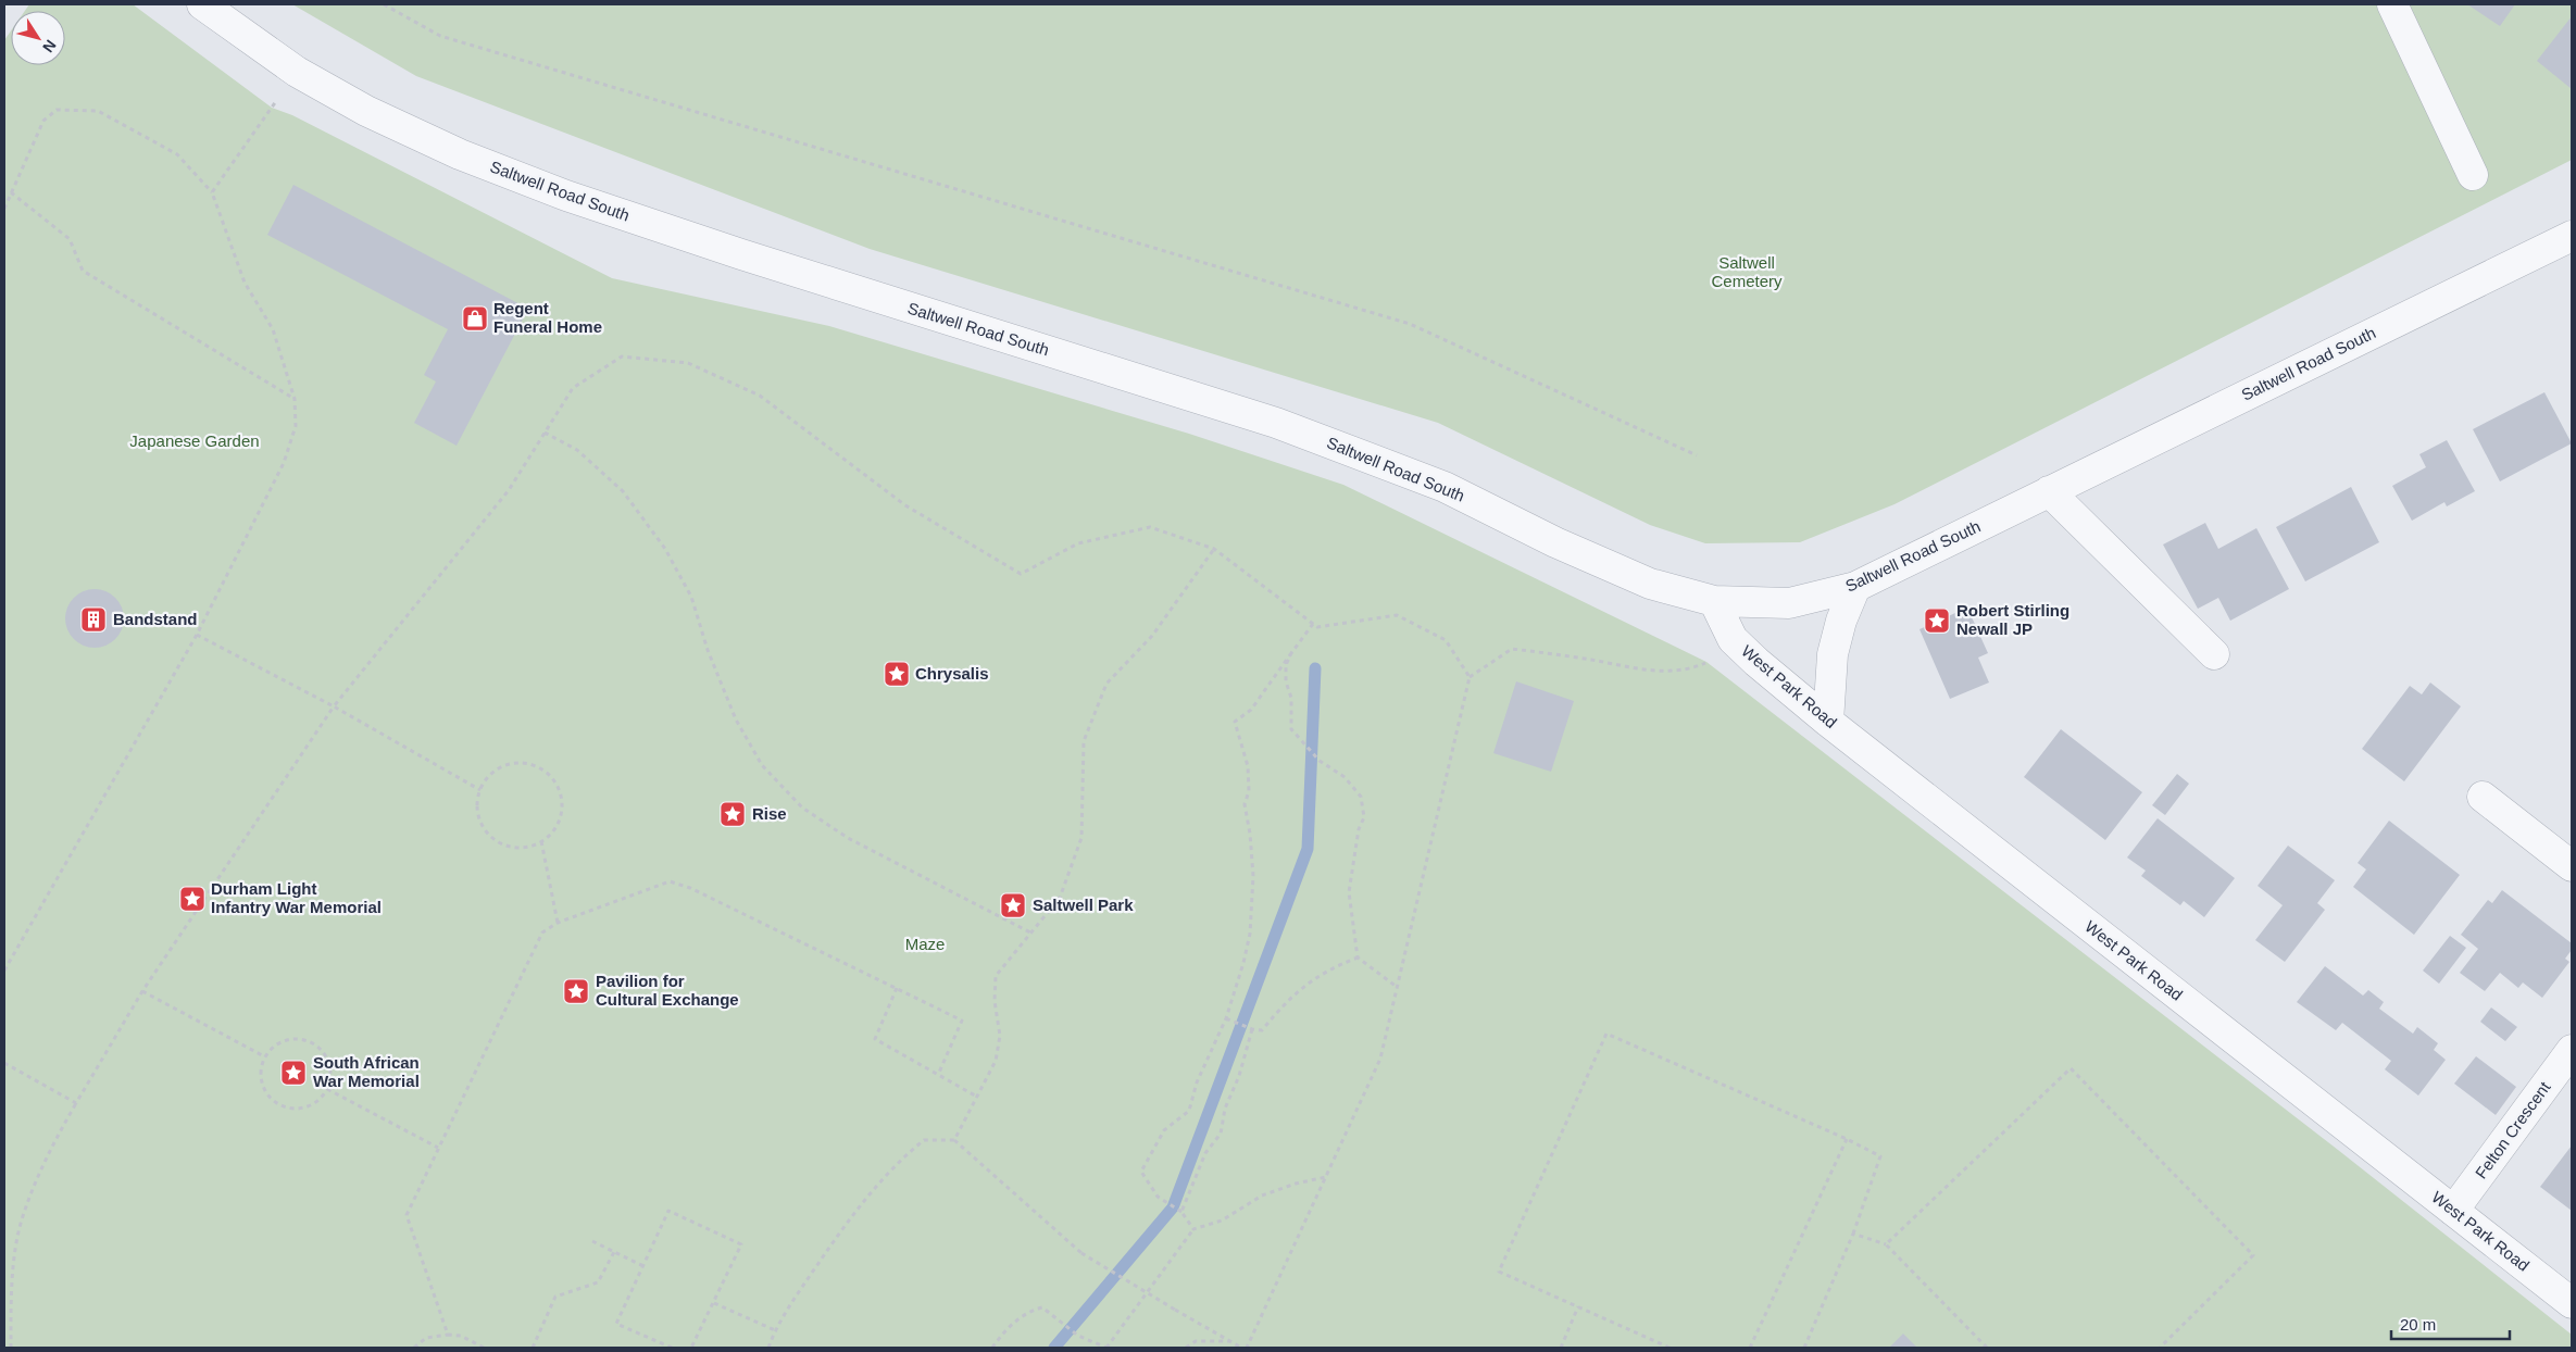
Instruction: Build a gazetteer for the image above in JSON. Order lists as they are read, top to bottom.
{
  "streets": {
    "street": ["Saltwell Road South", "West Park Road", "Felton Crescent"]
  },
  "crossings": [
    ["Saltwell Road South", "West Park Road"],
    ["West Park Road", "Felton Crescent"]
  ],
  "parks": ["Saltwell Cemetery", "Japanese Garden", "Maze"],
  "places": {
    "shop": ["Regent Funeral Home"],
    "building": ["Bandstand"],
    "place": [
      "Robert Stirling Newall JP",
      "Chrysalis",
      "Rise",
      "Durham Light Infantry War Memorial",
      "Saltwell Park",
      "Pavilion for Cultural Exchange",
      "South African War Memorial"
    ]
  },
  "scale_bar": "20 m",
  "north": "bottom right"
}
